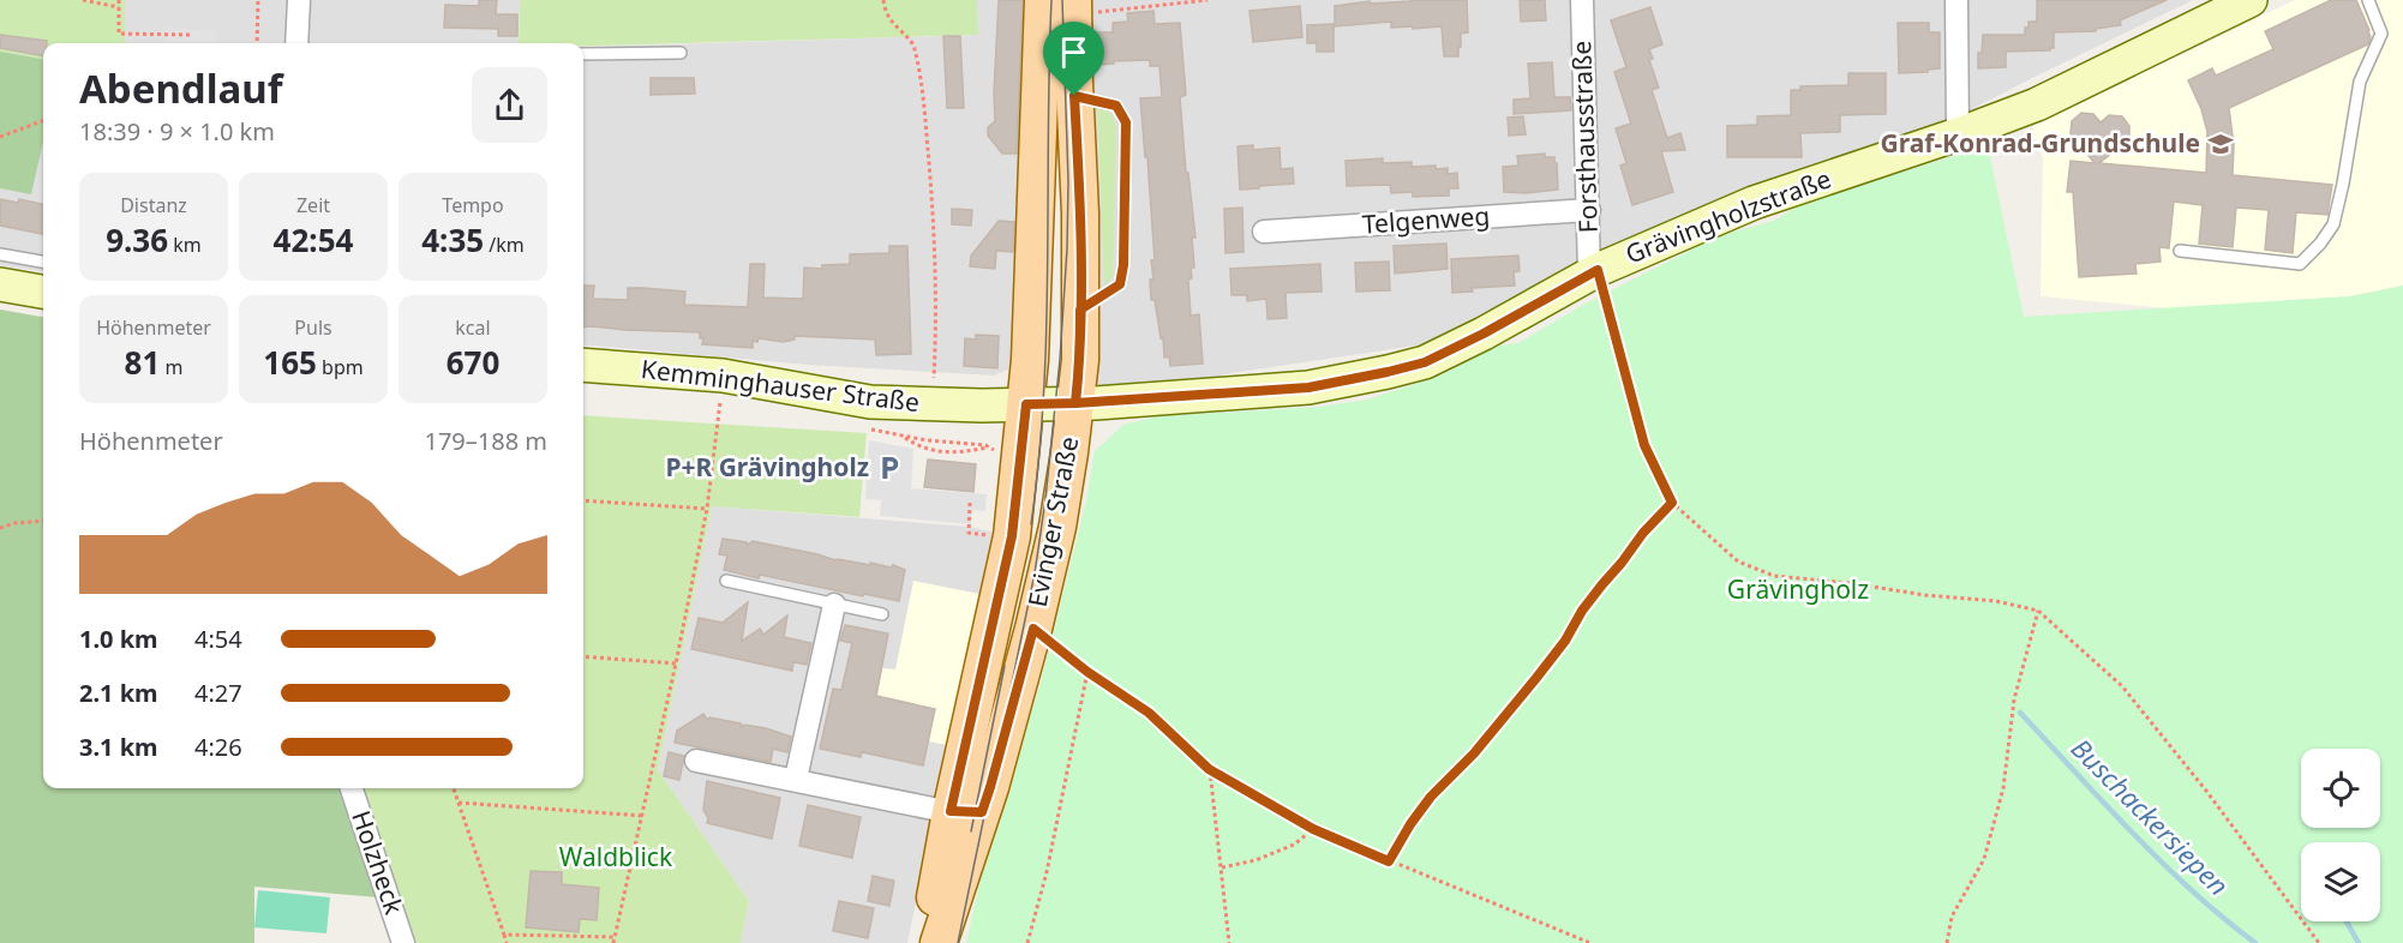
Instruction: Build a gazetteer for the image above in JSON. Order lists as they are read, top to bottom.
{
  "streets": {
    "main road": ["Grävingholzstraße", "Kemminghauser Straße", "Evinger Straße"],
    "street": ["Forsthausstraße", "Telgenweg", "Holzheck"]
  },
  "crossings": [
    ["Forsthausstraße", "Grävingholzstraße"],
    ["Forsthausstraße", "Telgenweg"],
    ["Grävingholzstraße", "Kemminghauser Straße"],
    ["Grävingholzstraße", "Evinger Straße"],
    ["Kemminghauser Straße", "Evinger Straße"]
  ],
  "water": ["Buschackersiepen"],
  "parks": ["Grävingholz", "Waldblick"],
  "places": {
    "school or university": ["Graf-Konrad-Grundschule"],
    "parking": ["P+R Grävingholz"]
  },
  "page": {
    "heading": ["Abendlauf", "18:39 · 9 × 1.0 km"],
    "stats": [
      ["Distanz", "9.36 km"],
      ["Zeit", "42:54"],
      ["Tempo", "4:35 /km"],
      ["Höhenmeter", "81 m"],
      ["Puls", "165 bpm"],
      ["kcal", "670"]
    ],
    "chart": ["Höhenmeter", "179–188 m"],
    "list": [
      {
        "name": "1.0 km",
        "note": "4:54"
      },
      {
        "name": "2.1 km",
        "note": "4:27"
      },
      {
        "name": "3.1 km",
        "note": "4:26"
      }
    ]
  }
}
